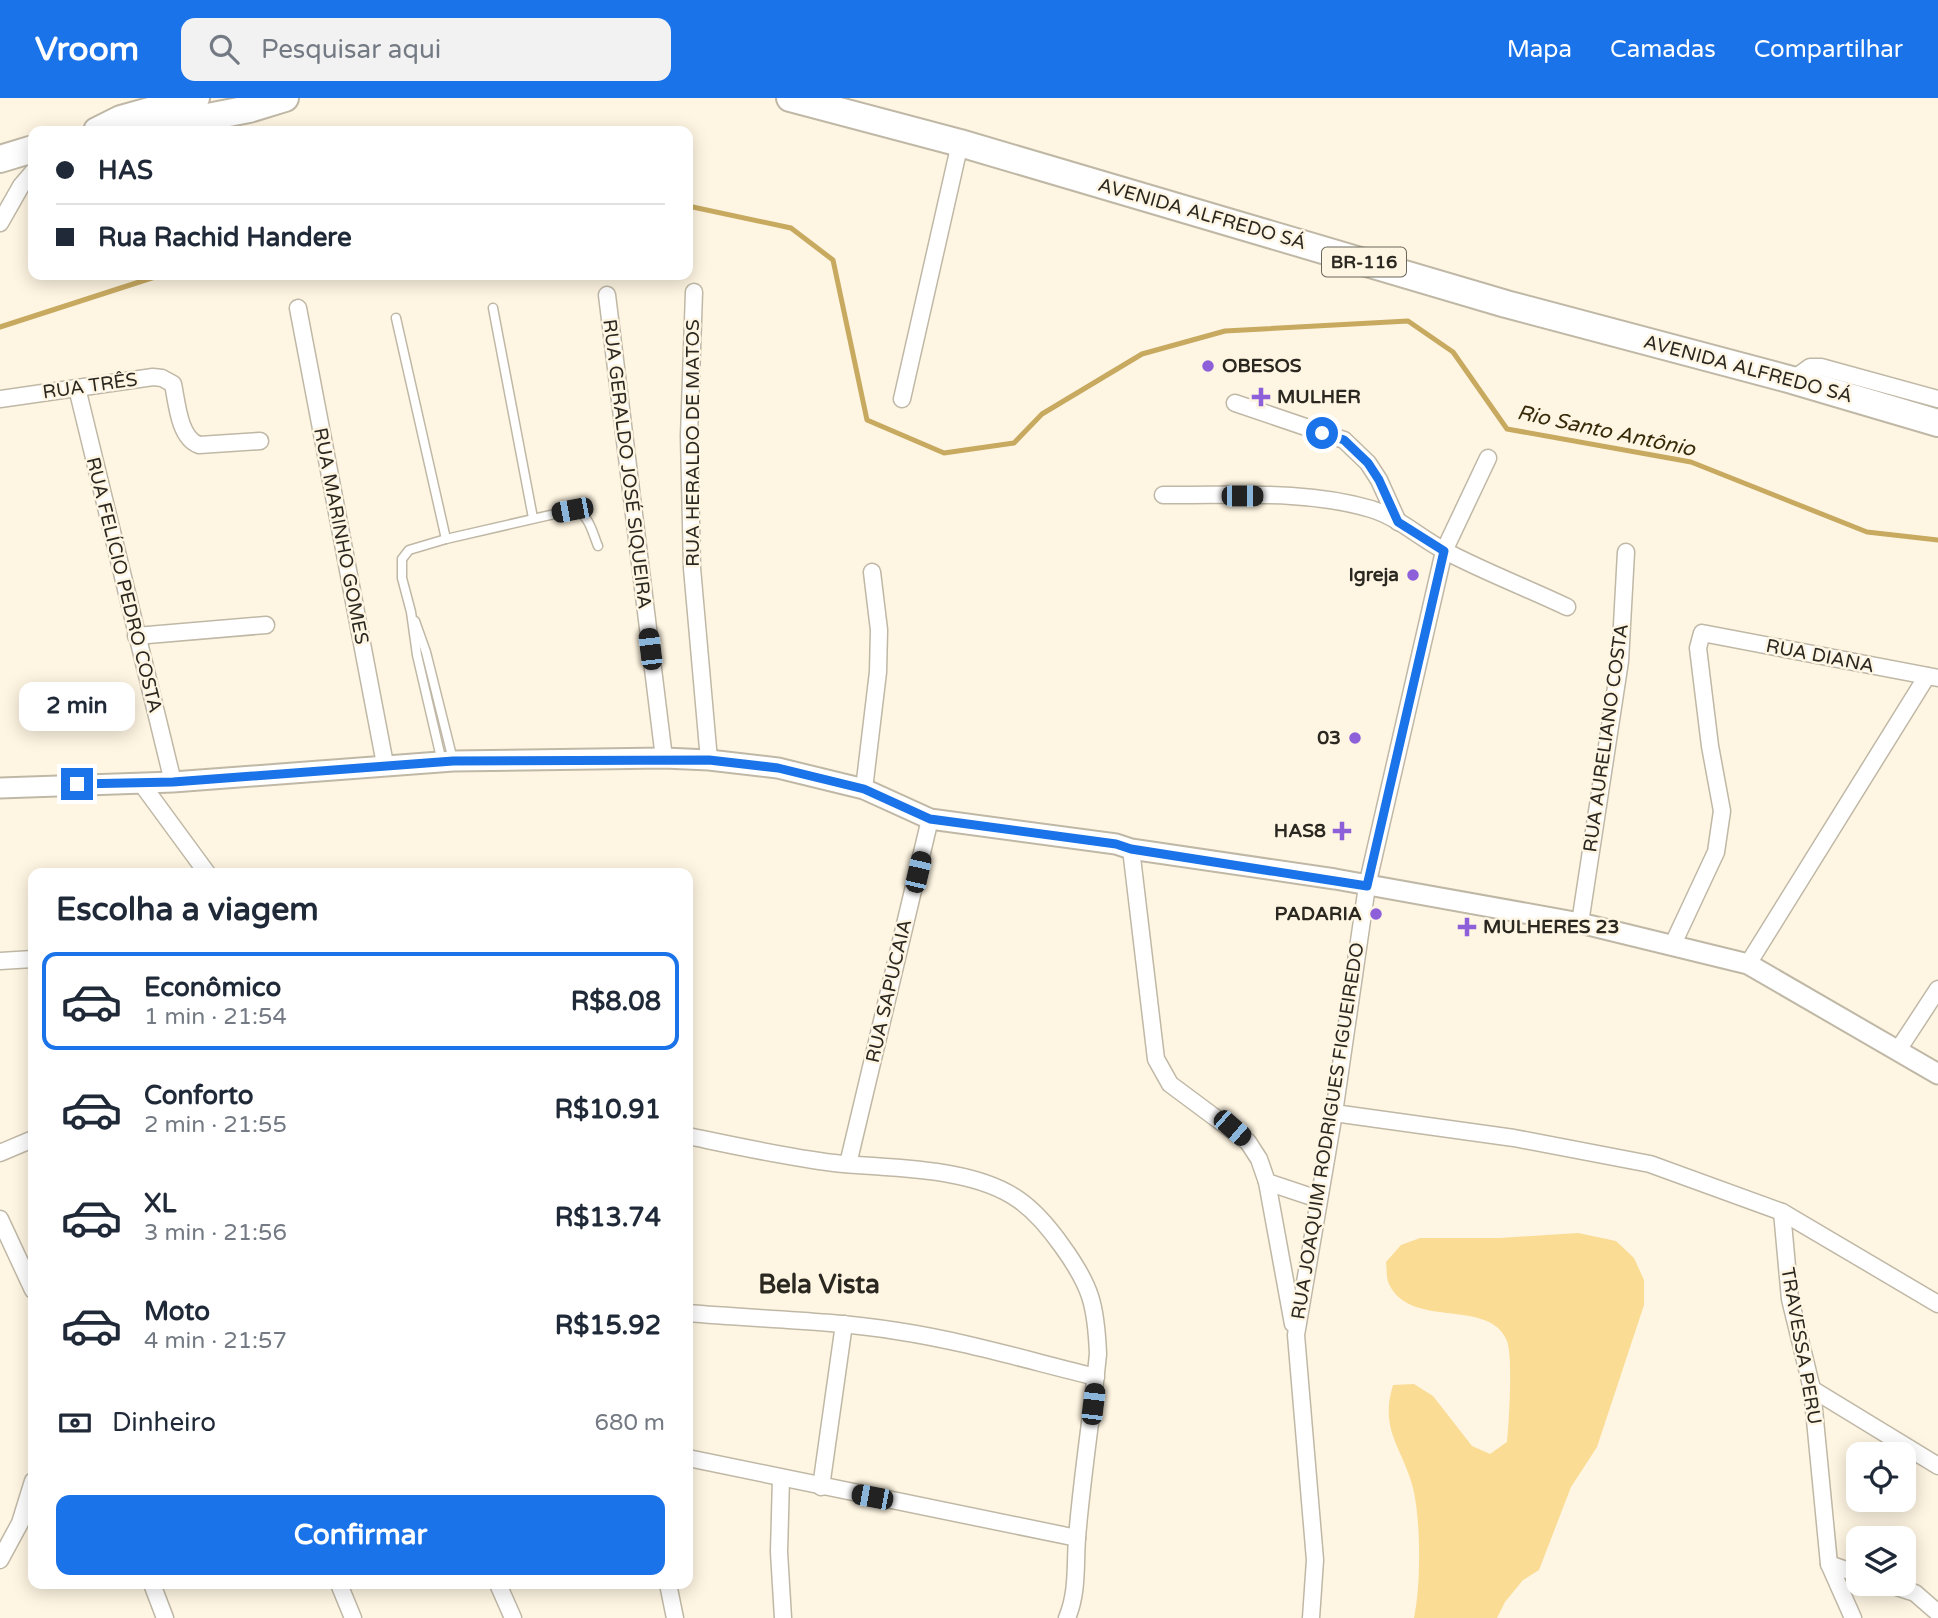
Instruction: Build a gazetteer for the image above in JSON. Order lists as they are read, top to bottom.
{
  "streets": {
    "highway": ["AVENIDA ALFREDO SÁ", "BR-116"],
    "street": [
      "RUA TRÊS",
      "RUA HERALDO DE MATOS",
      "RUA GERALDO JOSÉ SIQUEIRA",
      "RUA MARINHO GOMES",
      "RUA FELÍCIO PEDRO COSTA",
      "RUA DIANA",
      "RUA AURELIANO COSTA",
      "RUA SAPUCAIA",
      "RUA JOAQUIM RODRIGUES FIGUEIREDO",
      "TRAVESSA PERU"
    ]
  },
  "crossings": [
    ["RUA TRÊS", "RUA FELÍCIO PEDRO COSTA"]
  ],
  "districts": ["Bela Vista"],
  "water": ["Rio Santo Antônio"],
  "places": {
    "other": [
      "OBESOS",
      "Igreja",
      "03",
      "PADARIA"
    ],
    "health": ["MULHER", "HAS8", "MULHERES 23"]
  },
  "page": {
    "header": "Vroom",
    "search": "Pesquisar aqui",
    "nav": ["Mapa", "Camadas", "Compartilhar"],
    "banner": ["HAS", "Rua Rachid Handere"],
    "bubble": "2 min",
    "heading": "Escolha a viagem",
    "list": [
      {
        "name": "Econômico",
        "note": "1 min · 21:54",
        "value": "R$8.08"
      },
      {
        "name": "Conforto",
        "note": "2 min · 21:55",
        "value": "R$10.91"
      },
      {
        "name": "XL",
        "note": "3 min · 21:56",
        "value": "R$13.74"
      },
      {
        "name": "Moto",
        "note": "4 min · 21:57",
        "value": "R$15.92"
      }
    ],
    "pay": ["Dinheiro", "680 m"],
    "buttons": "Confirmar"
  }
}
